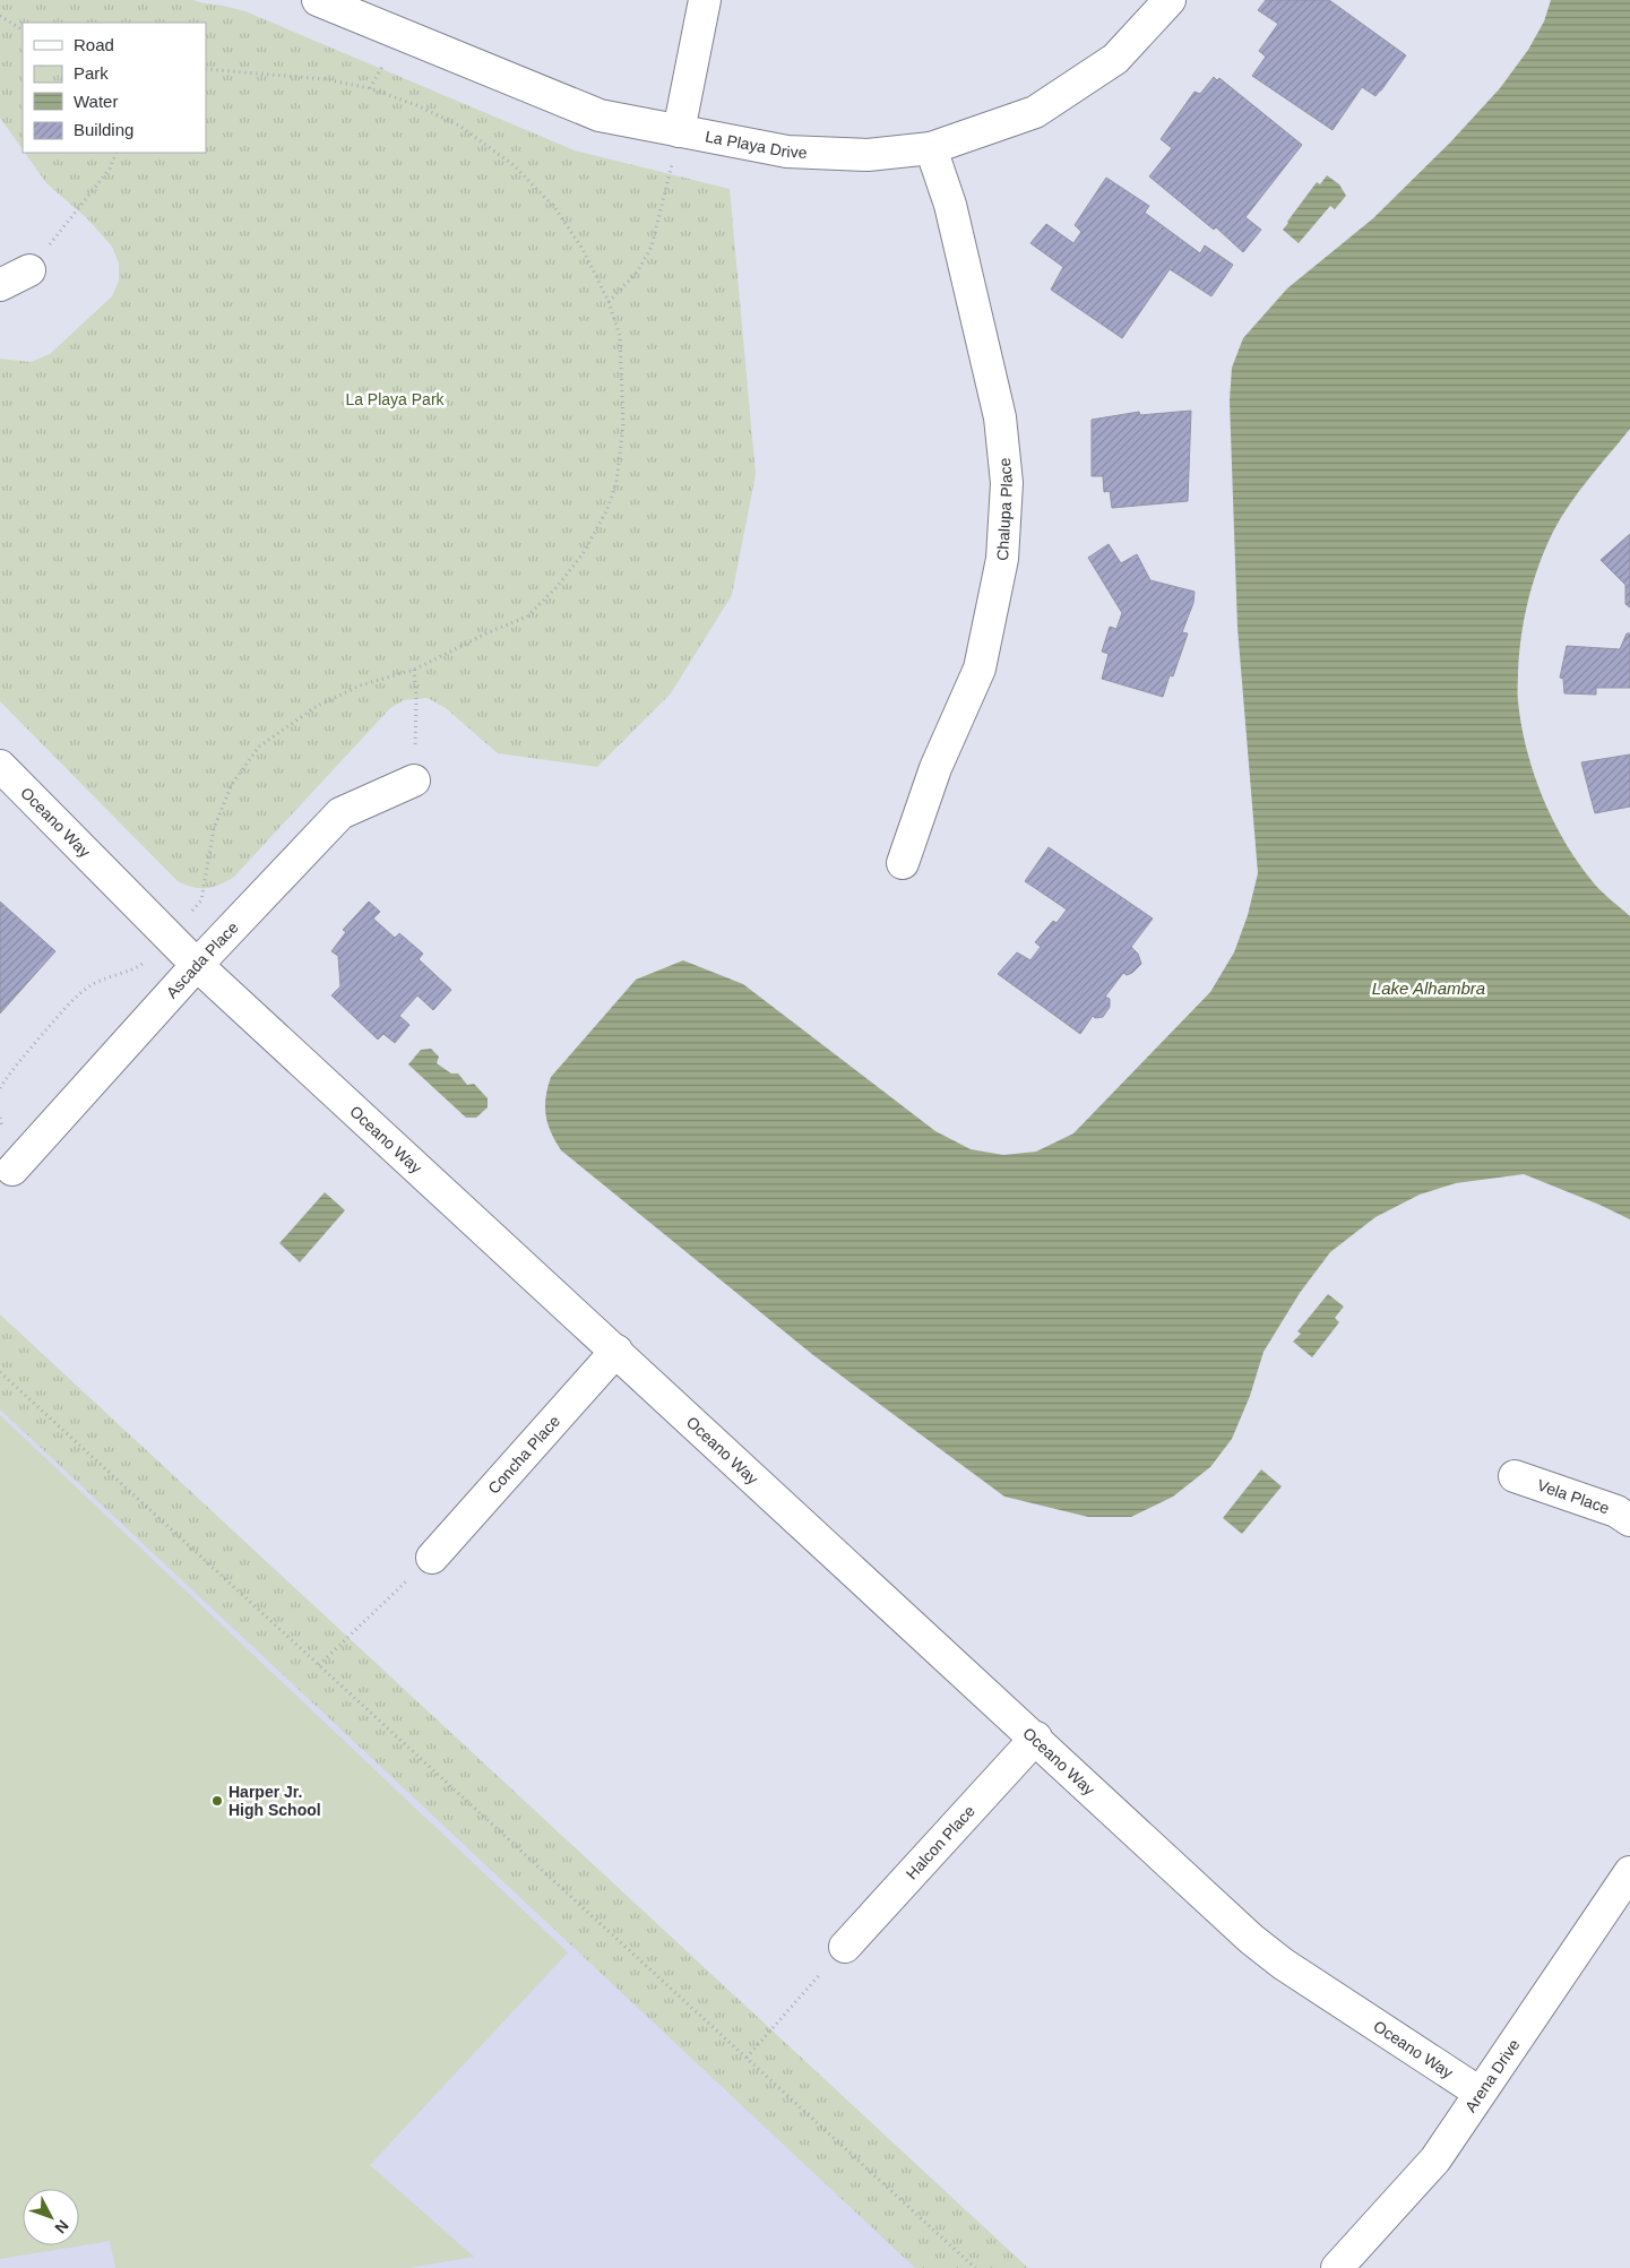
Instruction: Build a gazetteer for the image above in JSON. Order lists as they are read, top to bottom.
{
  "streets": {
    "street": [
      "La Playa Drive",
      "Chalupa Place",
      "Oceano Way",
      "Ascada Place",
      "Concha Place",
      "Vela Place",
      "Halcon Place",
      "Arena Drive"
    ]
  },
  "crossings": [
    ["La Playa Drive", "Chalupa Place"],
    ["Oceano Way", "Ascada Place"],
    ["Oceano Way", "Concha Place"],
    ["Oceano Way", "Halcon Place"],
    ["Oceano Way", "Arena Drive"]
  ],
  "water": ["Lake Alhambra"],
  "parks": ["La Playa Park"],
  "places": ["Harper Jr. High School"],
  "legend": [
    "Road",
    "Park",
    "Water",
    "Building"
  ],
  "north": "bottom right"
}
